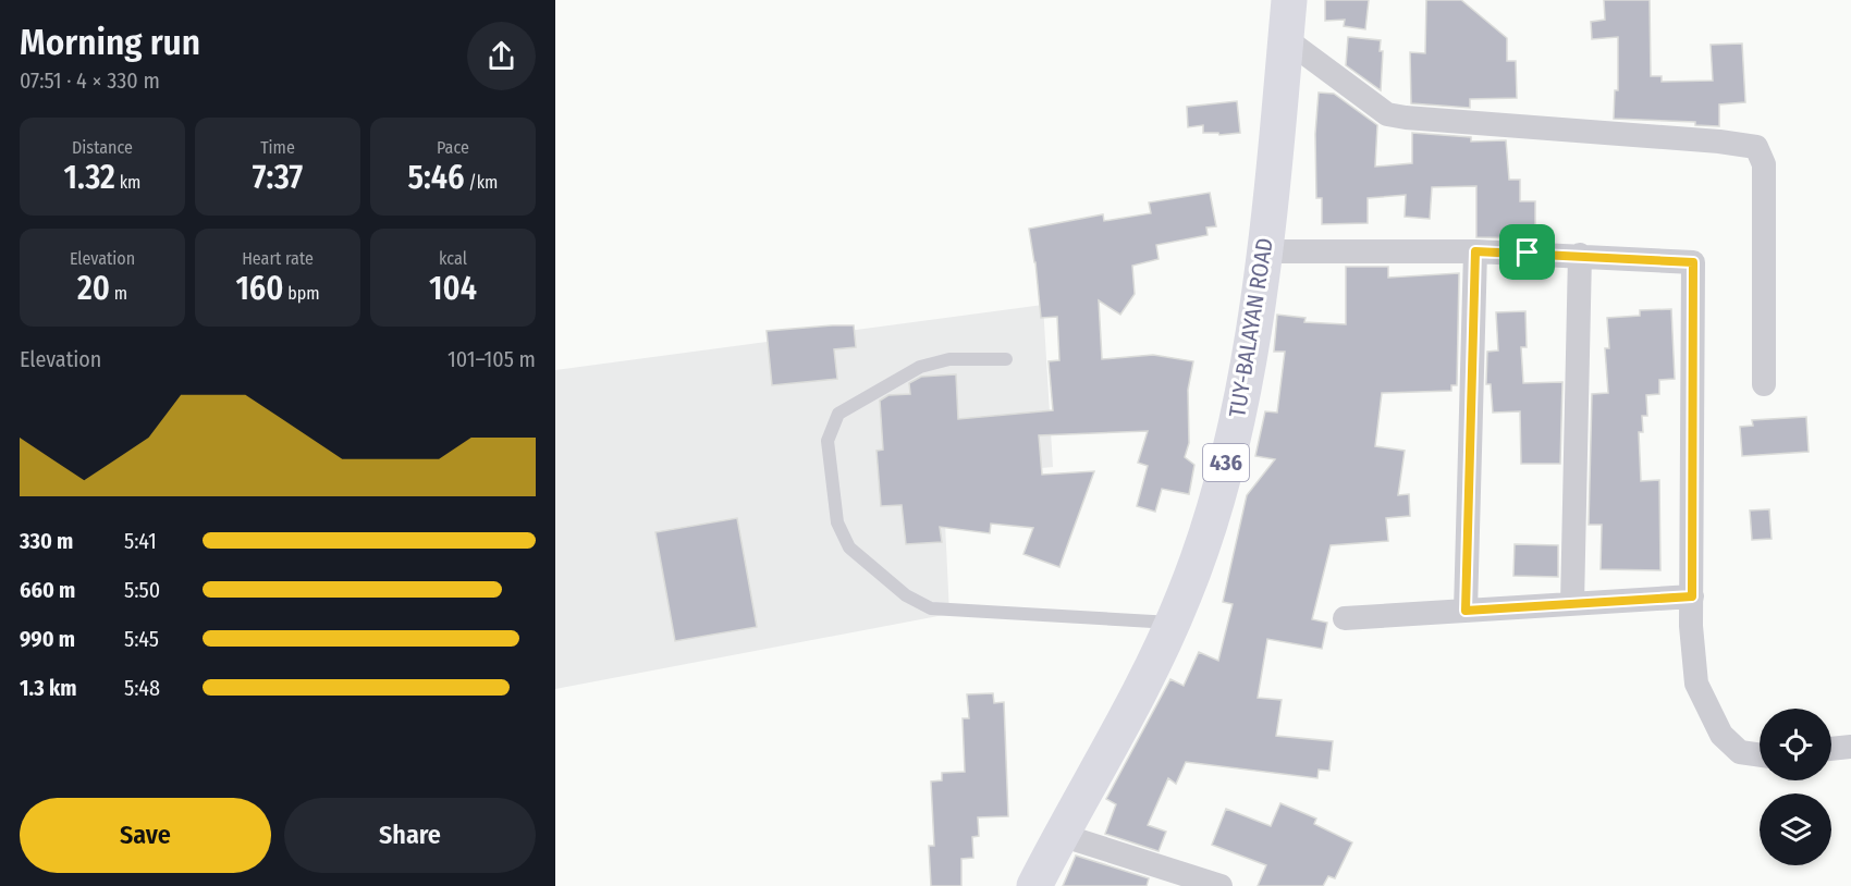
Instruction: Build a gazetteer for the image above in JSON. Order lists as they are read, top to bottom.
{
  "streets": {
    "main road": ["TUY-BALAYAN ROAD", "436"]
  },
  "page": {
    "heading": ["Morning run", "07:51 · 4 × 330 m"],
    "stats": [
      ["Distance", "1.32 km"],
      ["Time", "7:37"],
      ["Pace", "5:46 /km"],
      ["Elevation", "20 m"],
      ["Heart rate", "160 bpm"],
      ["kcal", "104"]
    ],
    "chart": ["Elevation", "101–105 m"],
    "list": [
      {
        "name": "330 m",
        "note": "5:41"
      },
      {
        "name": "660 m",
        "note": "5:50"
      },
      {
        "name": "990 m",
        "note": "5:45"
      },
      {
        "name": "1.3 km",
        "note": "5:48"
      }
    ],
    "buttons": ["Save", "Share"]
  }
}
